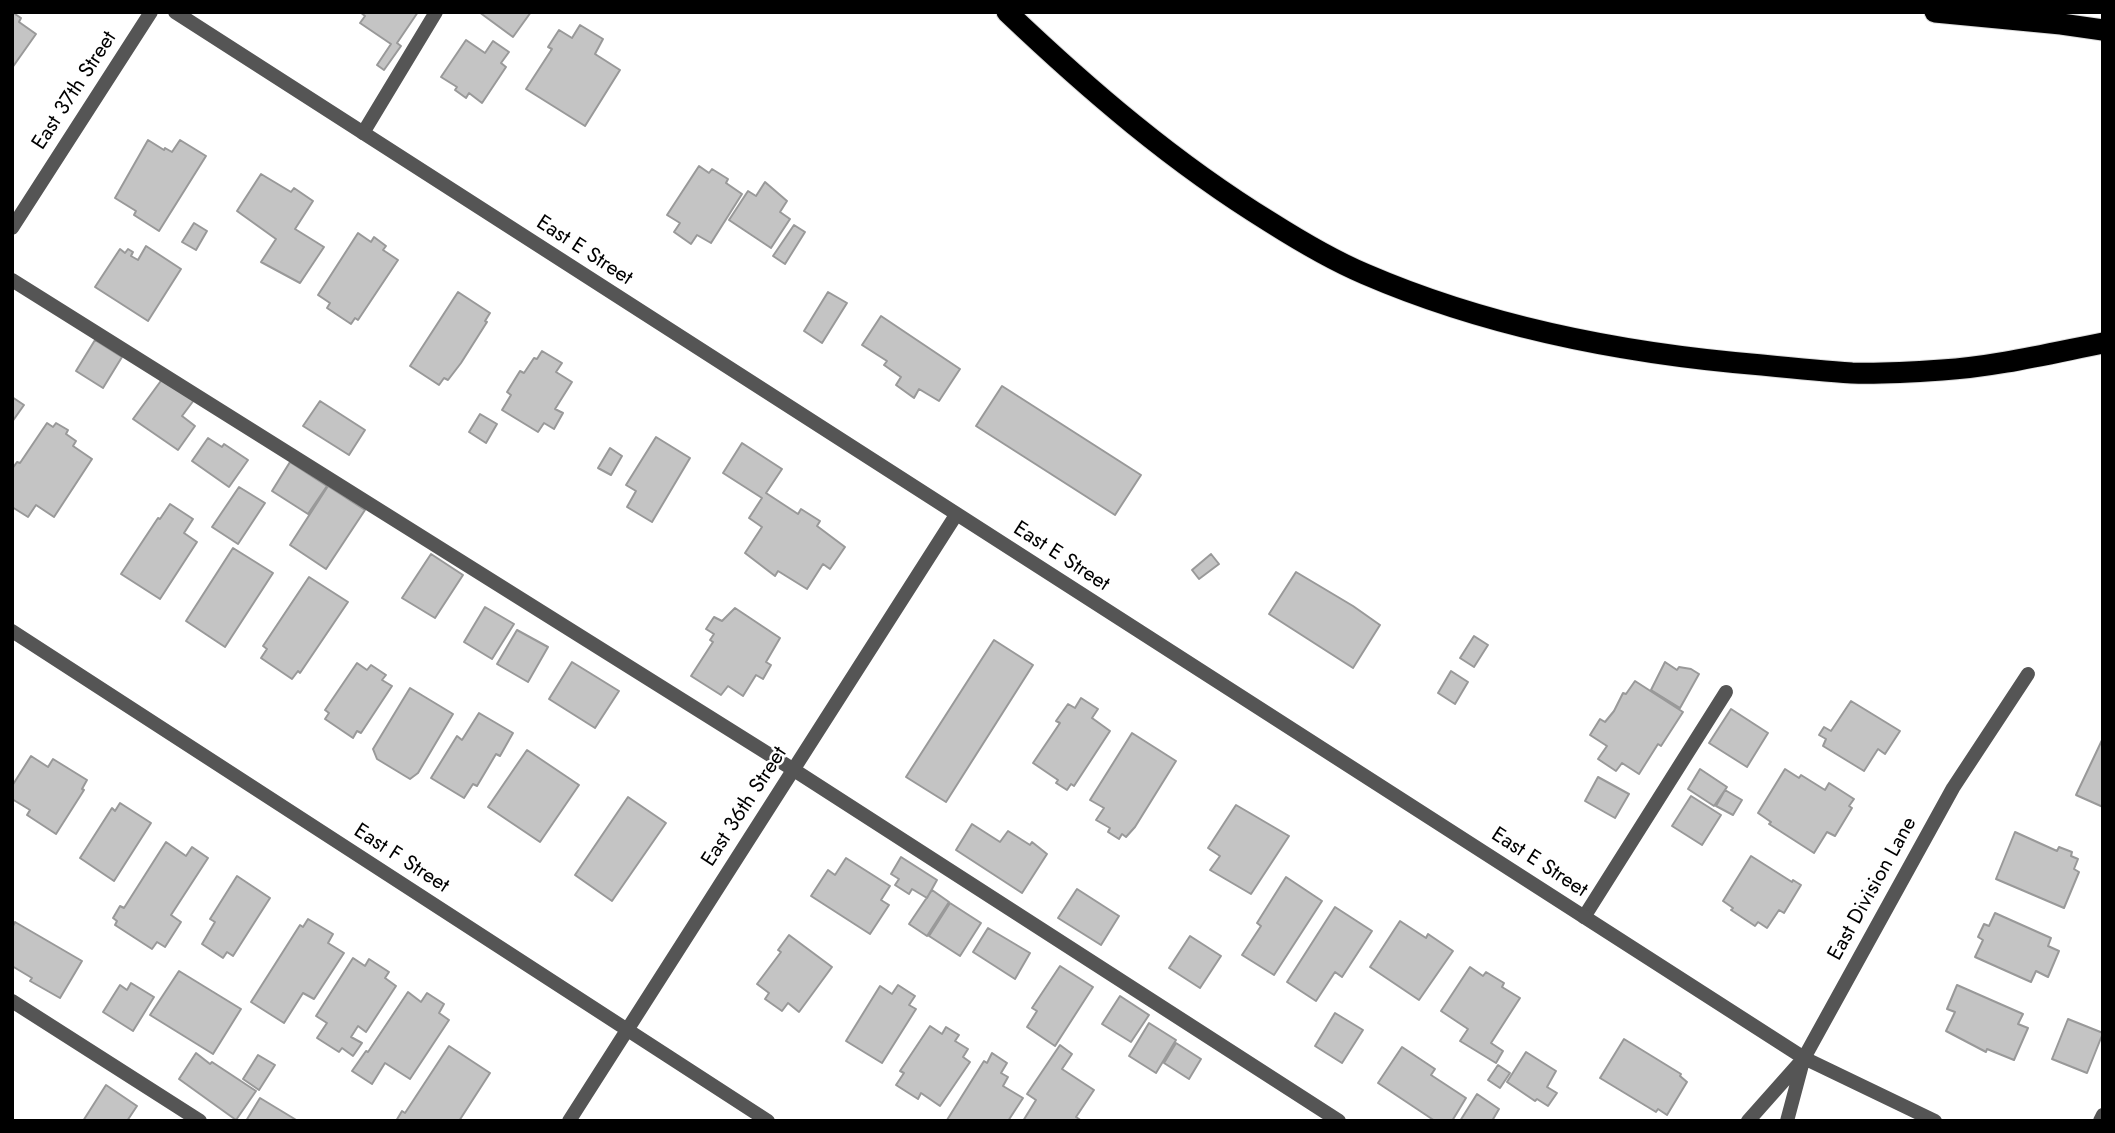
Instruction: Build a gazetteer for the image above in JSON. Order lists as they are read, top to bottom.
{
  "streets": {
    "street": [
      "East 37th Street",
      "East E Street",
      "East 36th Street",
      "East F Street",
      "East Division Lane"
    ]
  },
  "crossings": [
    ["East E Street", "East 36th Street"],
    ["East E Street", "East Division Lane"],
    ["East 36th Street", "East F Street"]
  ]
}
